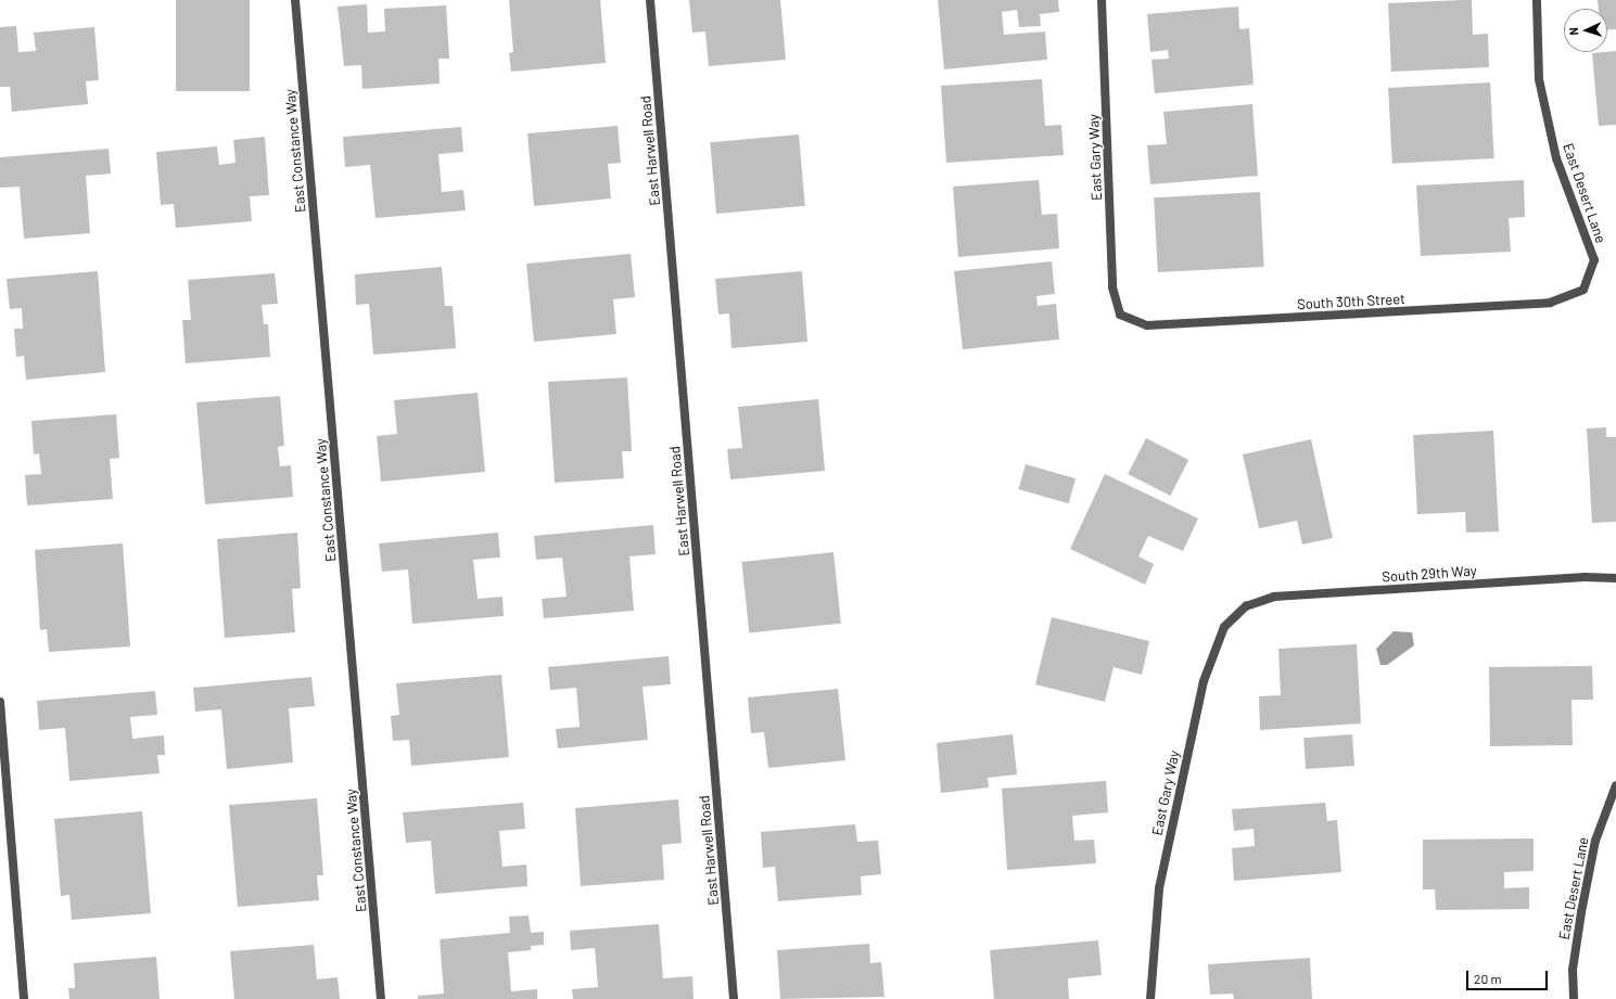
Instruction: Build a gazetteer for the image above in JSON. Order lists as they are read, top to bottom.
{
  "streets": {
    "street": [
      "East Constance Way",
      "East Harwell Road",
      "East Gary Way",
      "East Desert Lane",
      "South 30th Street",
      "South 29th Way"
    ]
  },
  "crossings": [
    ["East Gary Way", "South 30th Street"],
    ["East Gary Way", "South 29th Way"],
    ["East Desert Lane", "South 30th Street"]
  ],
  "scale_bar": "20 m",
  "north": "left"
}
